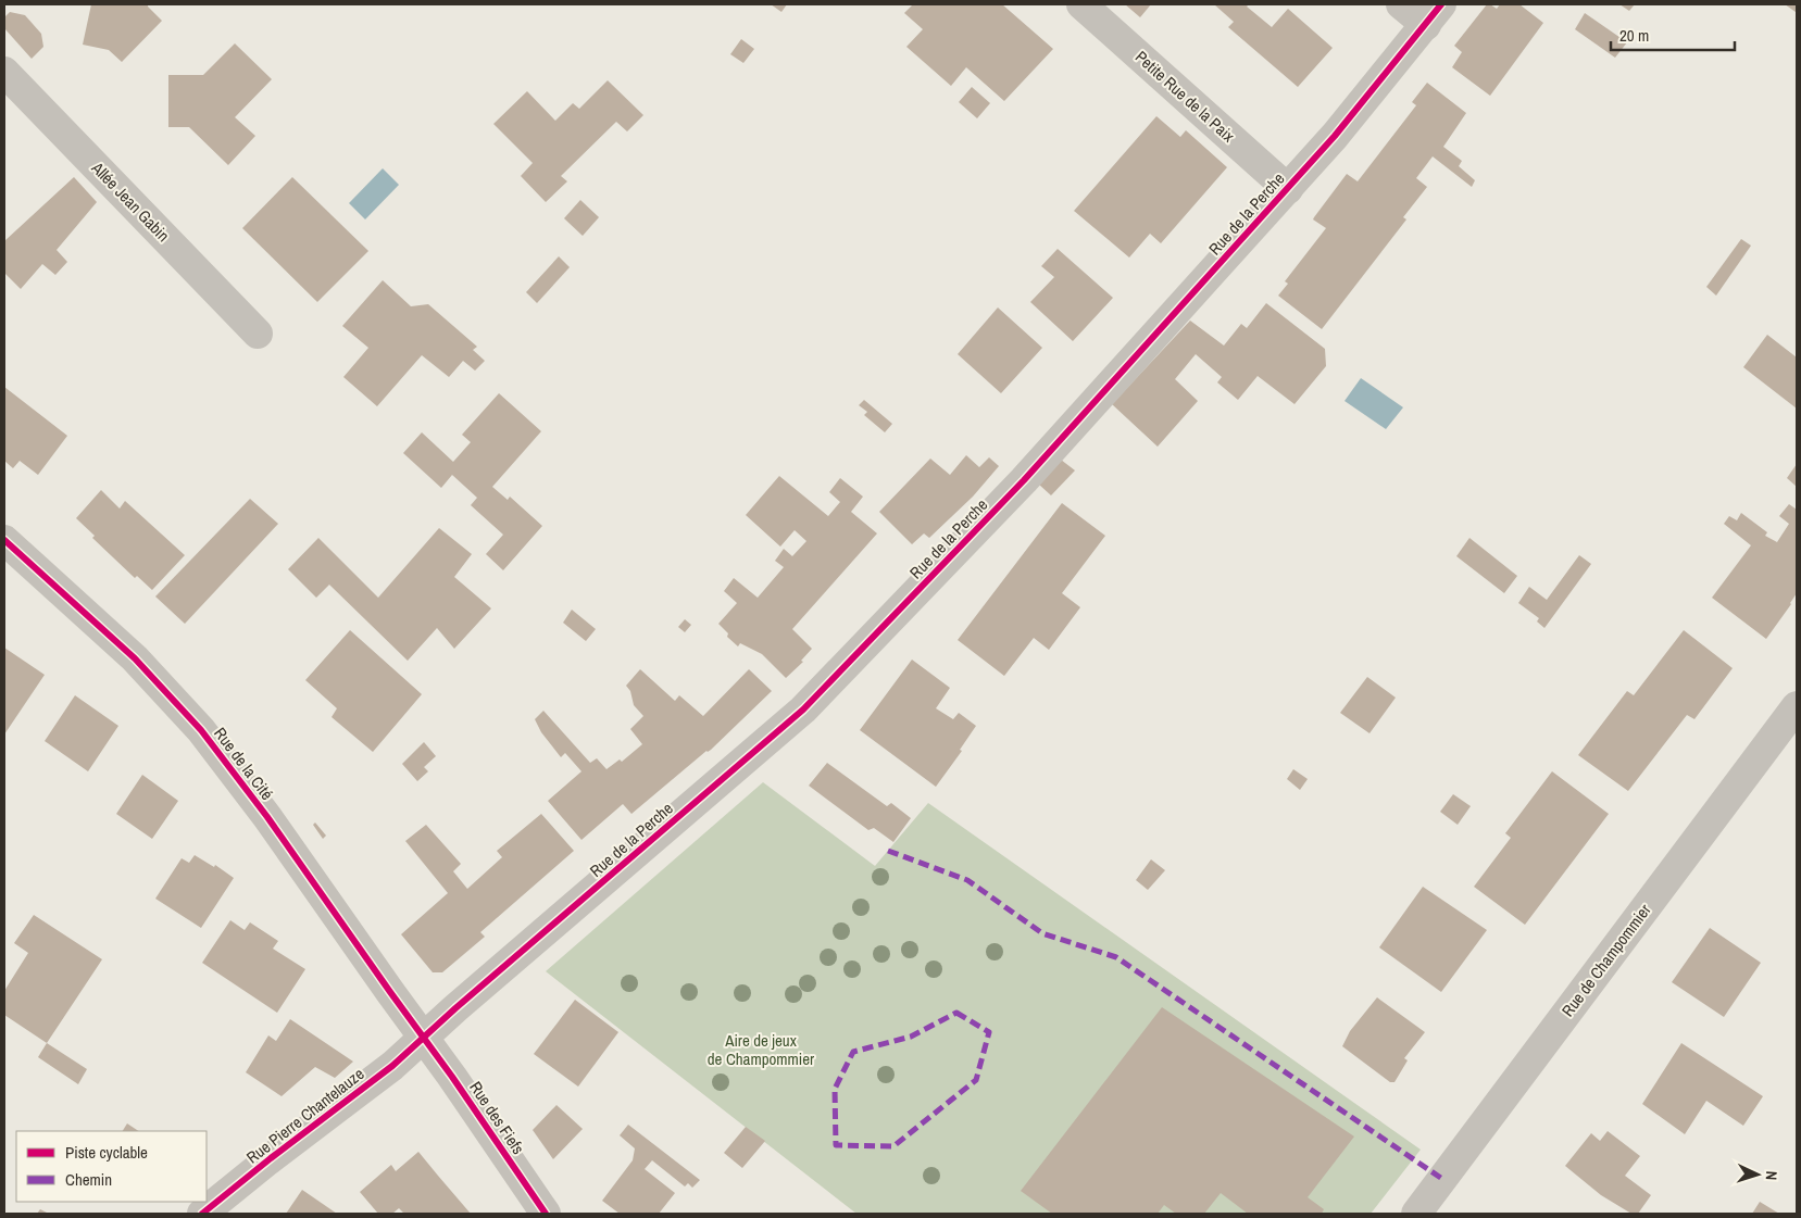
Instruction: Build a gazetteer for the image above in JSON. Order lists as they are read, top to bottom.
{
  "streets": {
    "street": [
      "Petite Rue de la Paix",
      "Allée Jean Gabin",
      "Rue de la Perche",
      "Rue de la Cité",
      "Rue de Champommier",
      "Rue Pierre Chantelauze",
      "Rue des Fiefs"
    ]
  },
  "crossings": [
    ["Petite Rue de la Paix", "Rue de la Perche"],
    ["Rue de la Perche", "Rue de la Cité"],
    ["Rue de la Perche", "Rue Pierre Chantelauze"],
    ["Rue de la Perche", "Rue des Fiefs"],
    ["Rue de la Cité", "Rue Pierre Chantelauze"],
    ["Rue de la Cité", "Rue des Fiefs"],
    ["Rue Pierre Chantelauze", "Rue des Fiefs"]
  ],
  "parks": ["Aire de jeux de Champommier"],
  "legend": ["Piste cyclable", "Chemin"],
  "scale_bar": "20 m",
  "north": "right"
}
